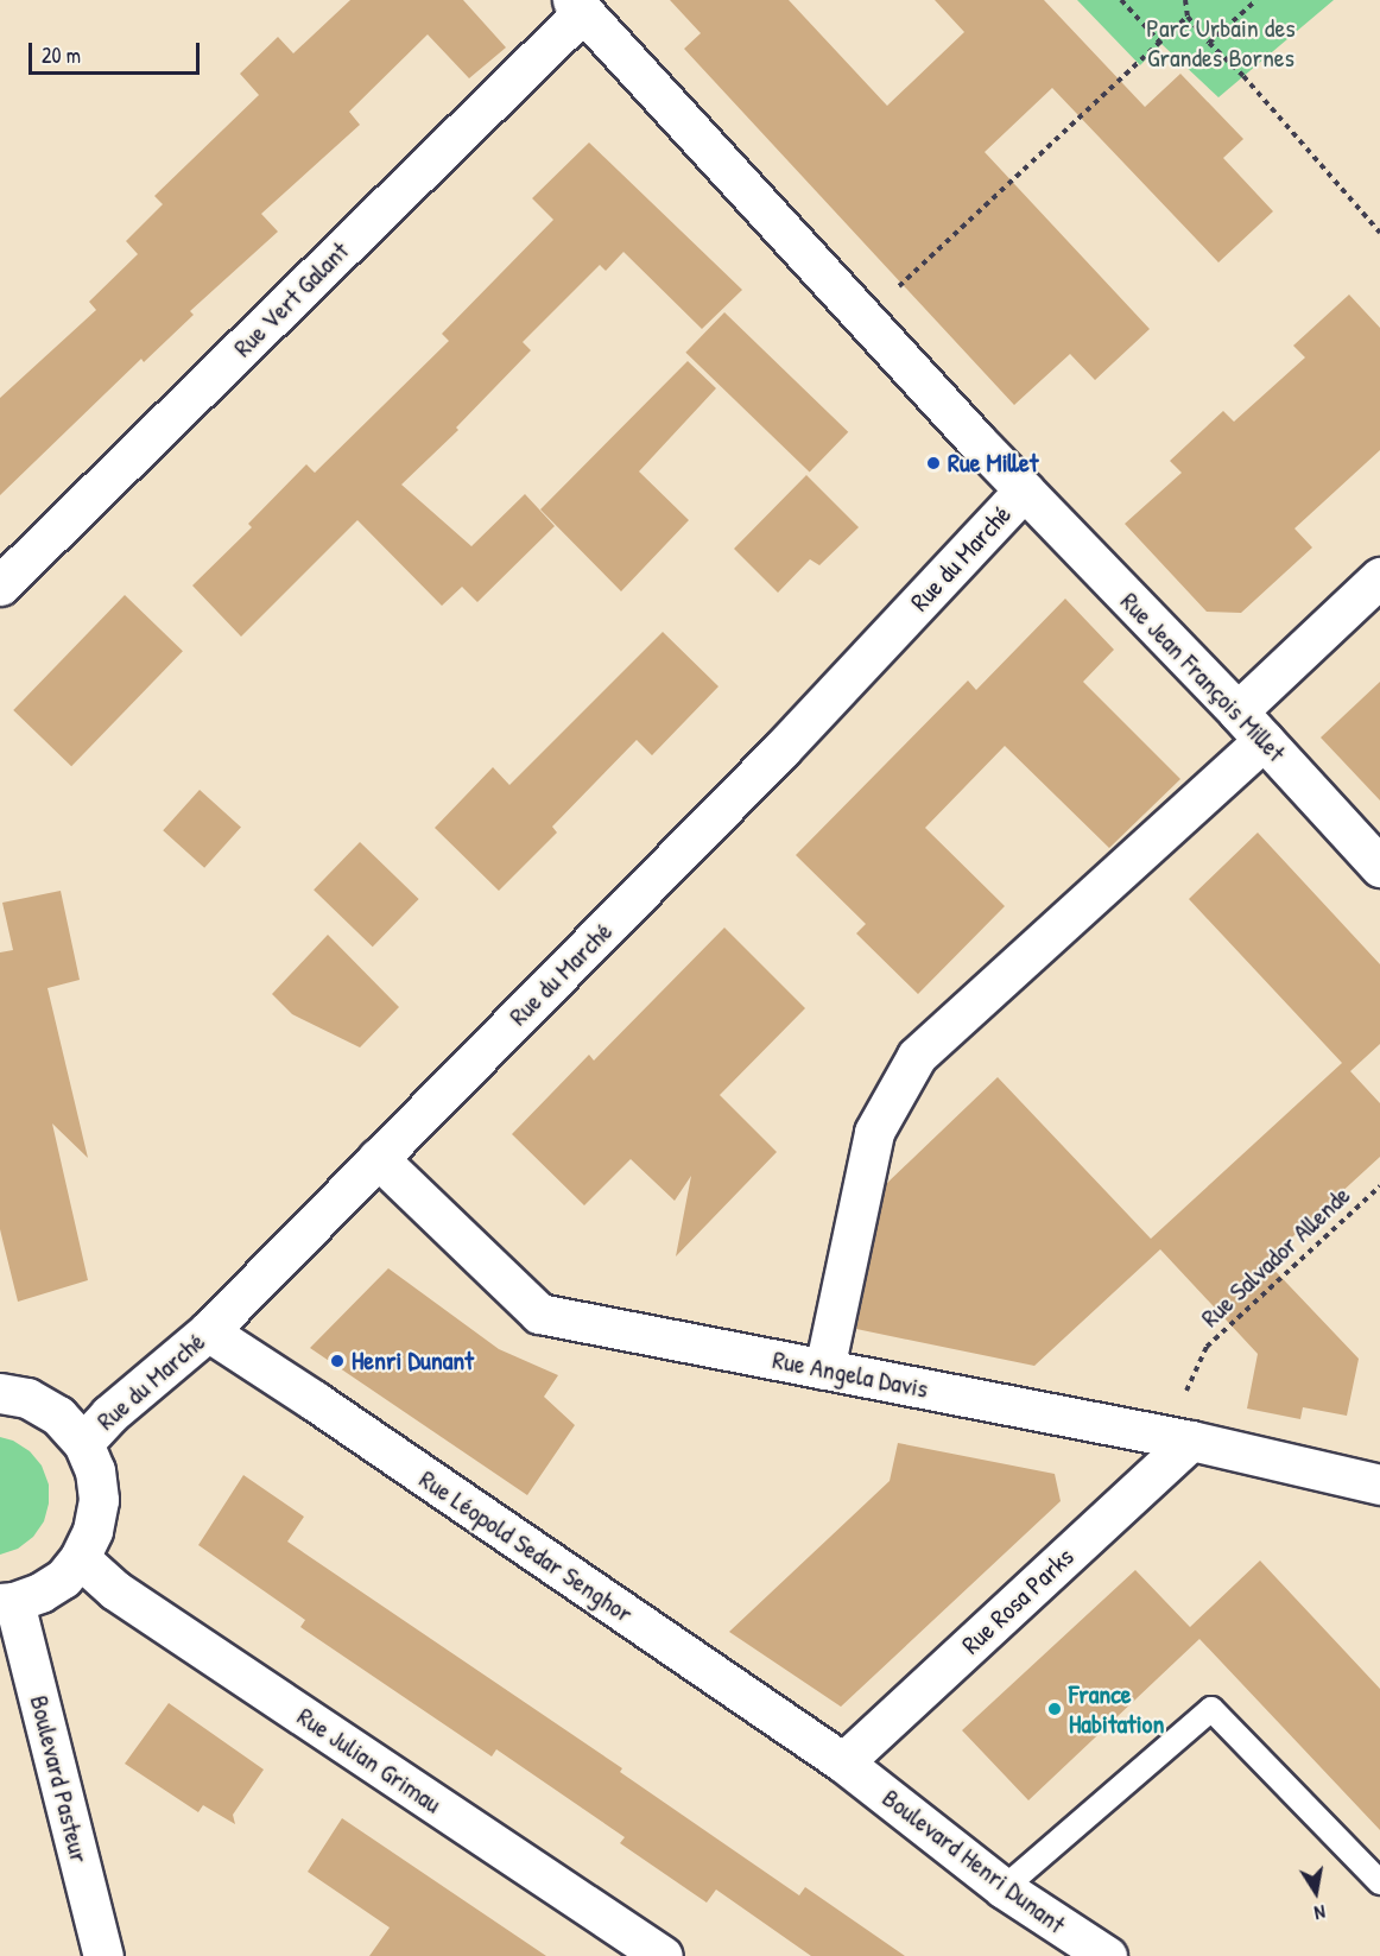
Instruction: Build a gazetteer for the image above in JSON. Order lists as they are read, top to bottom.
{
  "streets": {
    "street": [
      "Rue Vert Galant",
      "Rue du Marché",
      "Rue Jean François Millet",
      "Rue Angela Davis",
      "Rue Léopold Sedar Senghor",
      "Rue Rosa Parks",
      "Rue Julian Grimau",
      "Boulevard Pasteur",
      "Boulevard Henri Dunant"
    ],
    "path": ["Rue Salvador Allende"]
  },
  "crossings": [
    ["Rue du Marché", "Rue Jean François Millet"],
    ["Rue du Marché", "Rue Angela Davis"],
    ["Rue du Marché", "Rue Léopold Sedar Senghor"],
    ["Rue Salvador Allende", "Rue Angela Davis"],
    ["Rue Salvador Allende", "Rue Rosa Parks"],
    ["Rue Angela Davis", "Rue Rosa Parks"],
    ["Rue Léopold Sedar Senghor", "Rue Rosa Parks"],
    ["Rue Léopold Sedar Senghor", "Boulevard Henri Dunant"],
    ["Rue Rosa Parks", "Boulevard Henri Dunant"]
  ],
  "parks": ["Parc Urbain des Grandes Bornes"],
  "places": ["Rue Millet", "Henri Dunant", "France Habitation"],
  "scale_bar": "20 m",
  "north": "bottom"
}
